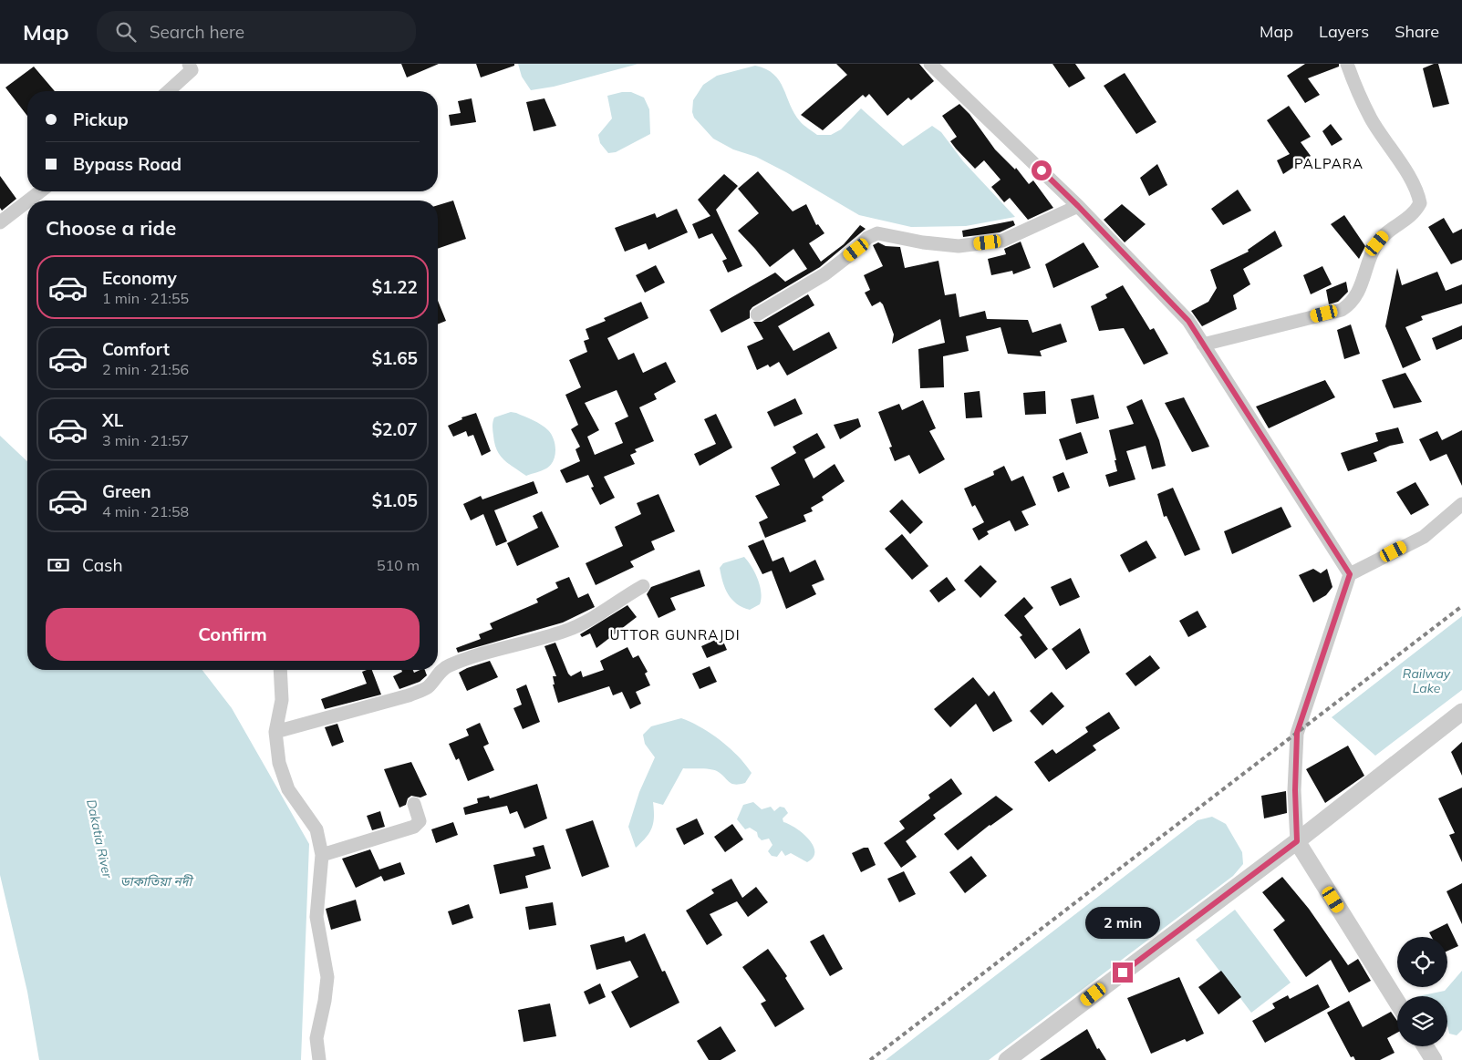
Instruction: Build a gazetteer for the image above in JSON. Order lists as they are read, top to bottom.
{
  "districts": ["PALPARA", "UTTOR GUNRAJDI"],
  "water": ["Railway Lake", "Dakatia River", "ডাকাতিয়া নদী"],
  "page": {
    "header": "Map",
    "search": "Search here",
    "nav": ["Map", "Layers", "Share"],
    "banner": ["Pickup", "Bypass Road"],
    "heading": "Choose a ride",
    "list": [
      {
        "name": "Economy",
        "note": "1 min · 21:55",
        "value": "$1.22"
      },
      {
        "name": "Comfort",
        "note": "2 min · 21:56",
        "value": "$1.65"
      },
      {
        "name": "XL",
        "note": "3 min · 21:57",
        "value": "$2.07"
      },
      {
        "name": "Green",
        "note": "4 min · 21:58",
        "value": "$1.05"
      }
    ],
    "pay": ["Cash", "510 m"],
    "buttons": "Confirm",
    "bubble": "2 min"
  }
}
